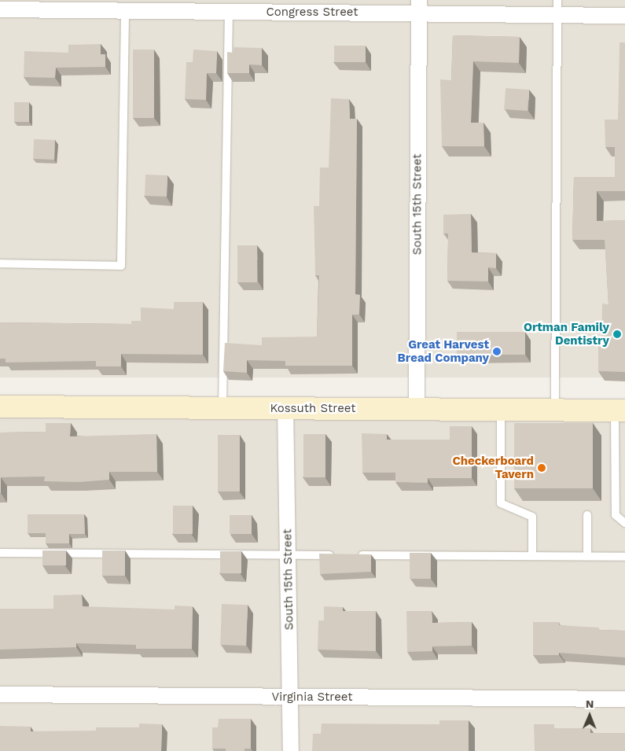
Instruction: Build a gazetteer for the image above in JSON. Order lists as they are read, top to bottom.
{
  "streets": {
    "street": [
      "Congress Street",
      "South 15th Street",
      "Kossuth Street",
      "Virginia Street"
    ]
  },
  "crossings": [
    ["Congress Street", "South 15th Street"],
    ["South 15th Street", "Kossuth Street"],
    ["South 15th Street", "Virginia Street"]
  ],
  "places": ["Ortman Family Dentistry", "Great Harvest Bread Company", "Checkerboard Tavern"],
  "north": "top"
}
